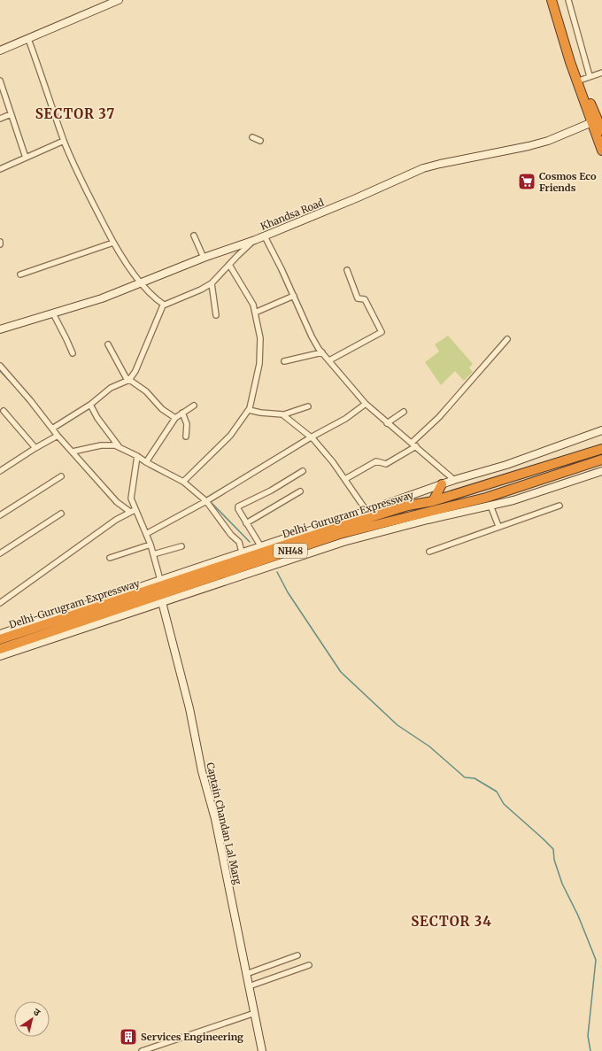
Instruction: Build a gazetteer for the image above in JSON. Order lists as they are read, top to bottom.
{
  "streets": {
    "highway": ["Delhi-Gurugram Expressway", "NH48"],
    "main road": ["Khandsa Road", "Captain Chandan Lal Marg"]
  },
  "districts": ["SECTOR 37", "SECTOR 34"],
  "places": {
    "supermarket": ["Cosmos Eco Friends"],
    "building": ["Services Engineering"]
  },
  "north": "top right"
}
